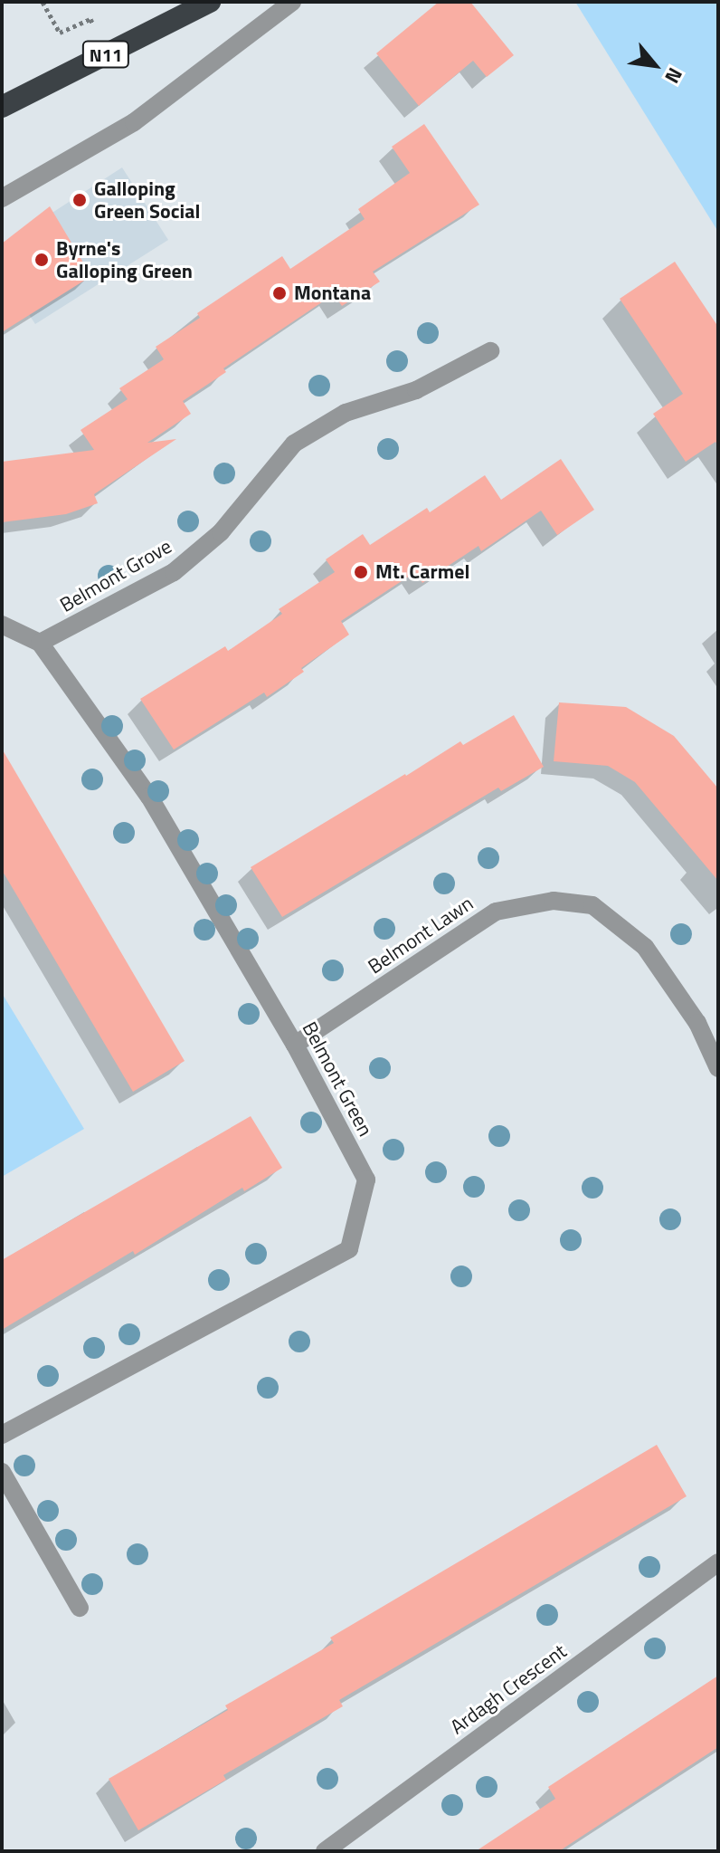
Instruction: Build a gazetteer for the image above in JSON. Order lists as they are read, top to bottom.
{
  "streets": {
    "highway": ["N11"],
    "street": [
      "Belmont Grove",
      "Belmont Lawn",
      "Belmont Green",
      "Ardagh Crescent"
    ]
  },
  "crossings": [
    ["Belmont Grove", "Belmont Green"],
    ["Belmont Lawn", "Belmont Green"]
  ],
  "places": [
    "Galloping Green Social",
    "Byrne's Galloping Green",
    "Montana",
    "Mt. Carmel"
  ],
  "north": "bottom right"
}
